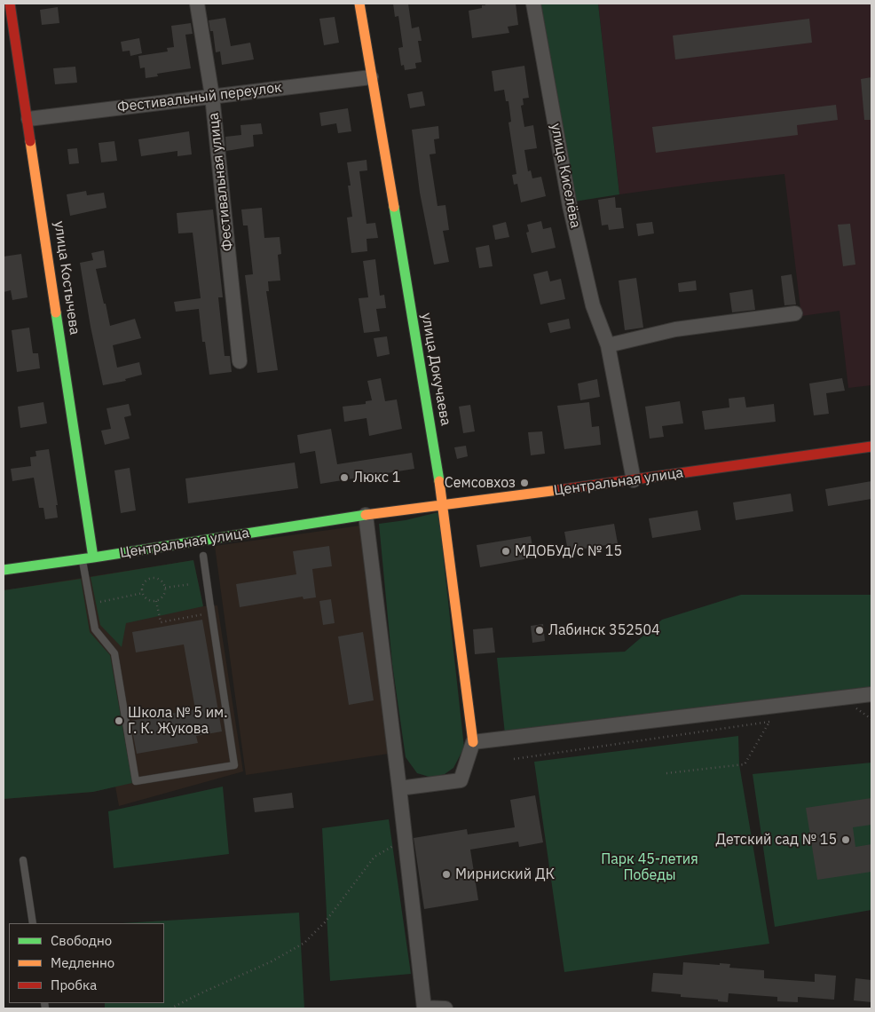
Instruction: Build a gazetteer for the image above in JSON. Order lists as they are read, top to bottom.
{
  "streets": {
    "street": [
      "Фестивальный переулок",
      "улица Киселёва",
      "Фестивальная улица",
      "улица Костычева",
      "улица Докучаева",
      "Центральная улица"
    ]
  },
  "crossings": [
    ["Фестивальный переулок", "Фестивальная улица"],
    ["Фестивальный переулок", "улица Костычева"],
    ["Фестивальный переулок", "улица Докучаева"],
    ["улица Киселёва", "Центральная улица"],
    ["улица Костычева", "Центральная улица"],
    ["улица Докучаева", "Центральная улица"]
  ],
  "parks": ["Парк 45-летия Победы"],
  "places": [
    "Люкс 1",
    "Семсовхоз",
    "МДОБУд/с № 15",
    "Лабинск 352504",
    "Школа № 5 им. Г. К. Жукова",
    "Детский сад № 15",
    "Мирниский ДК"
  ],
  "legend": ["Свободно", "Медленно", "Пробка"]
}
